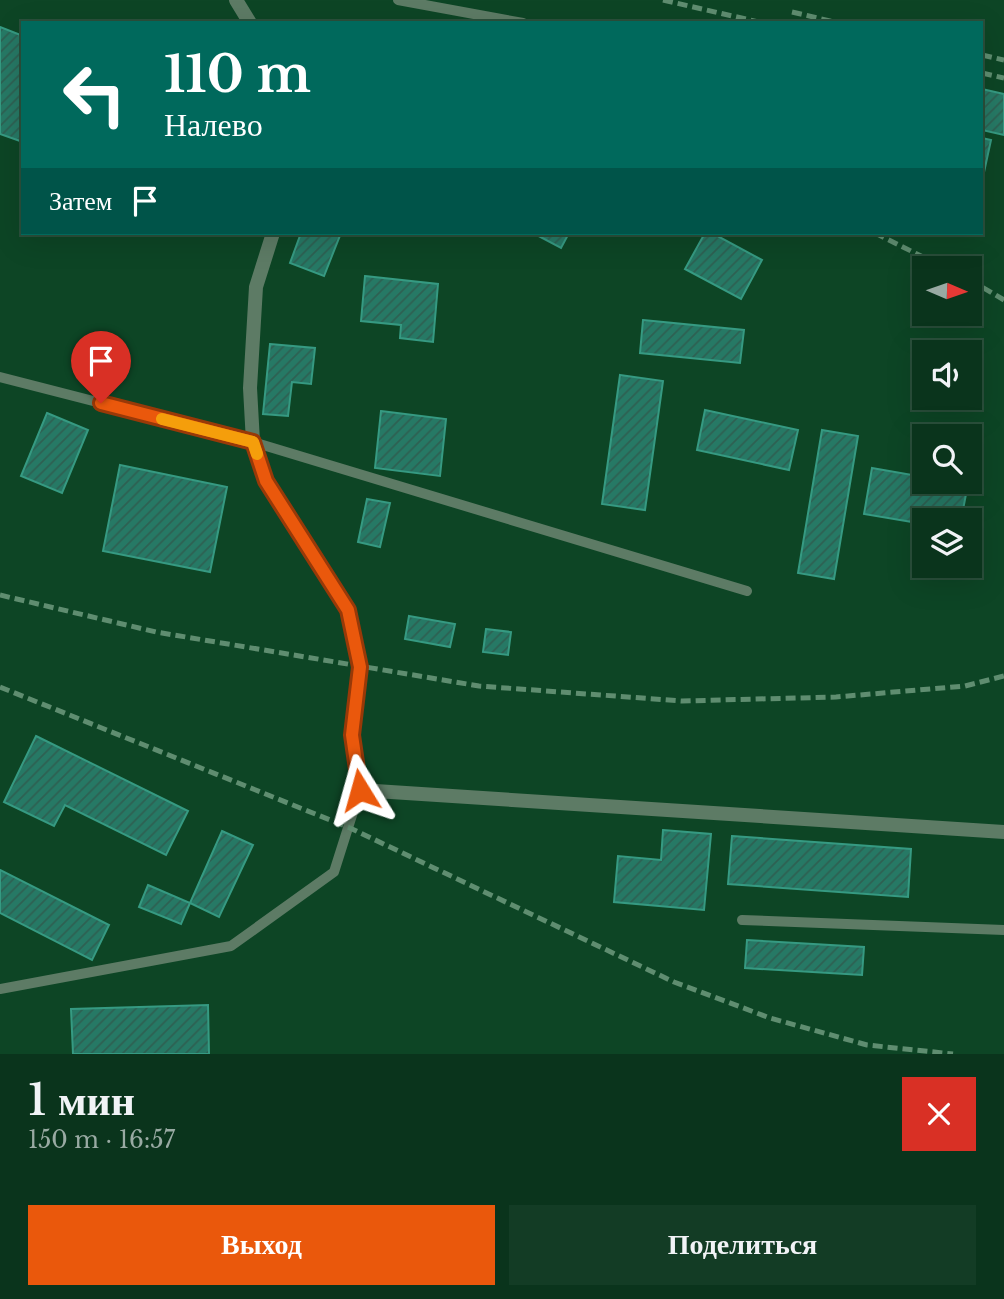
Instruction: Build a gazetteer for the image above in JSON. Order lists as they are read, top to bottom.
{
  "north": "right",
  "page": {
    "turn": ["110 m", "Налево"],
    "then": "Затем",
    "heading": ["1 мин", "150 m · 16:57"],
    "buttons": ["Выход", "Поделиться"]
  }
}
